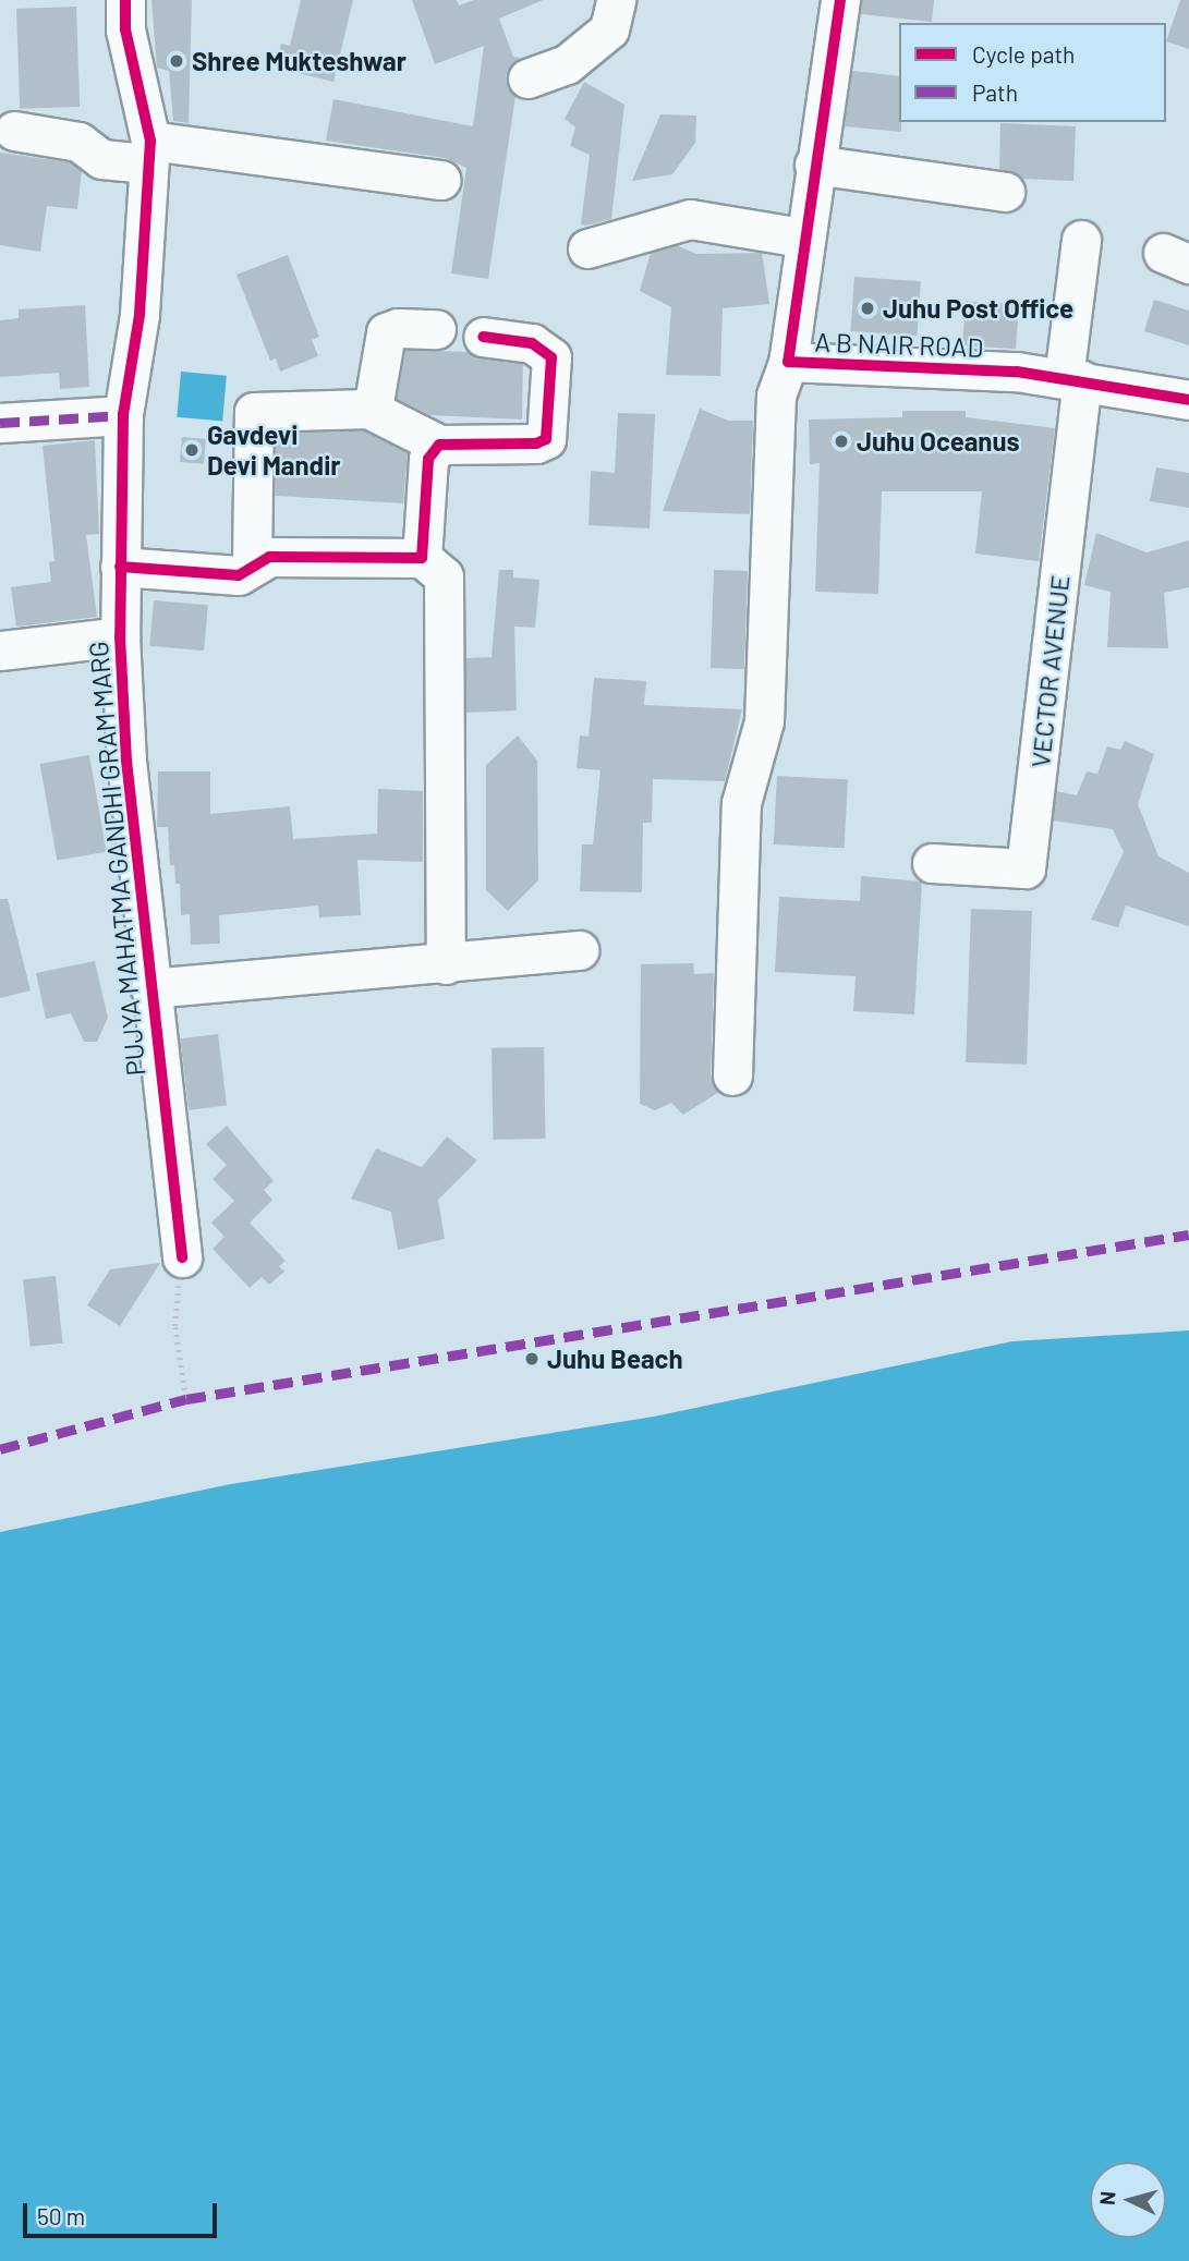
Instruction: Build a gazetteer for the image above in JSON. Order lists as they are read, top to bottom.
{
  "streets": {
    "street": ["A B NAIR ROAD", "VECTOR AVENUE", "PUJYA MAHATMA GANDHI GRAM MARG"]
  },
  "crossings": [
    ["A B NAIR ROAD", "VECTOR AVENUE"]
  ],
  "places": [
    "Shree Mukteshwar",
    "Juhu Post Office",
    "Juhu Oceanus",
    "Gavdevi Devi Mandir",
    "Juhu Beach"
  ],
  "legend": ["Cycle path", "Path"],
  "scale_bar": "50 m",
  "north": "left"
}
